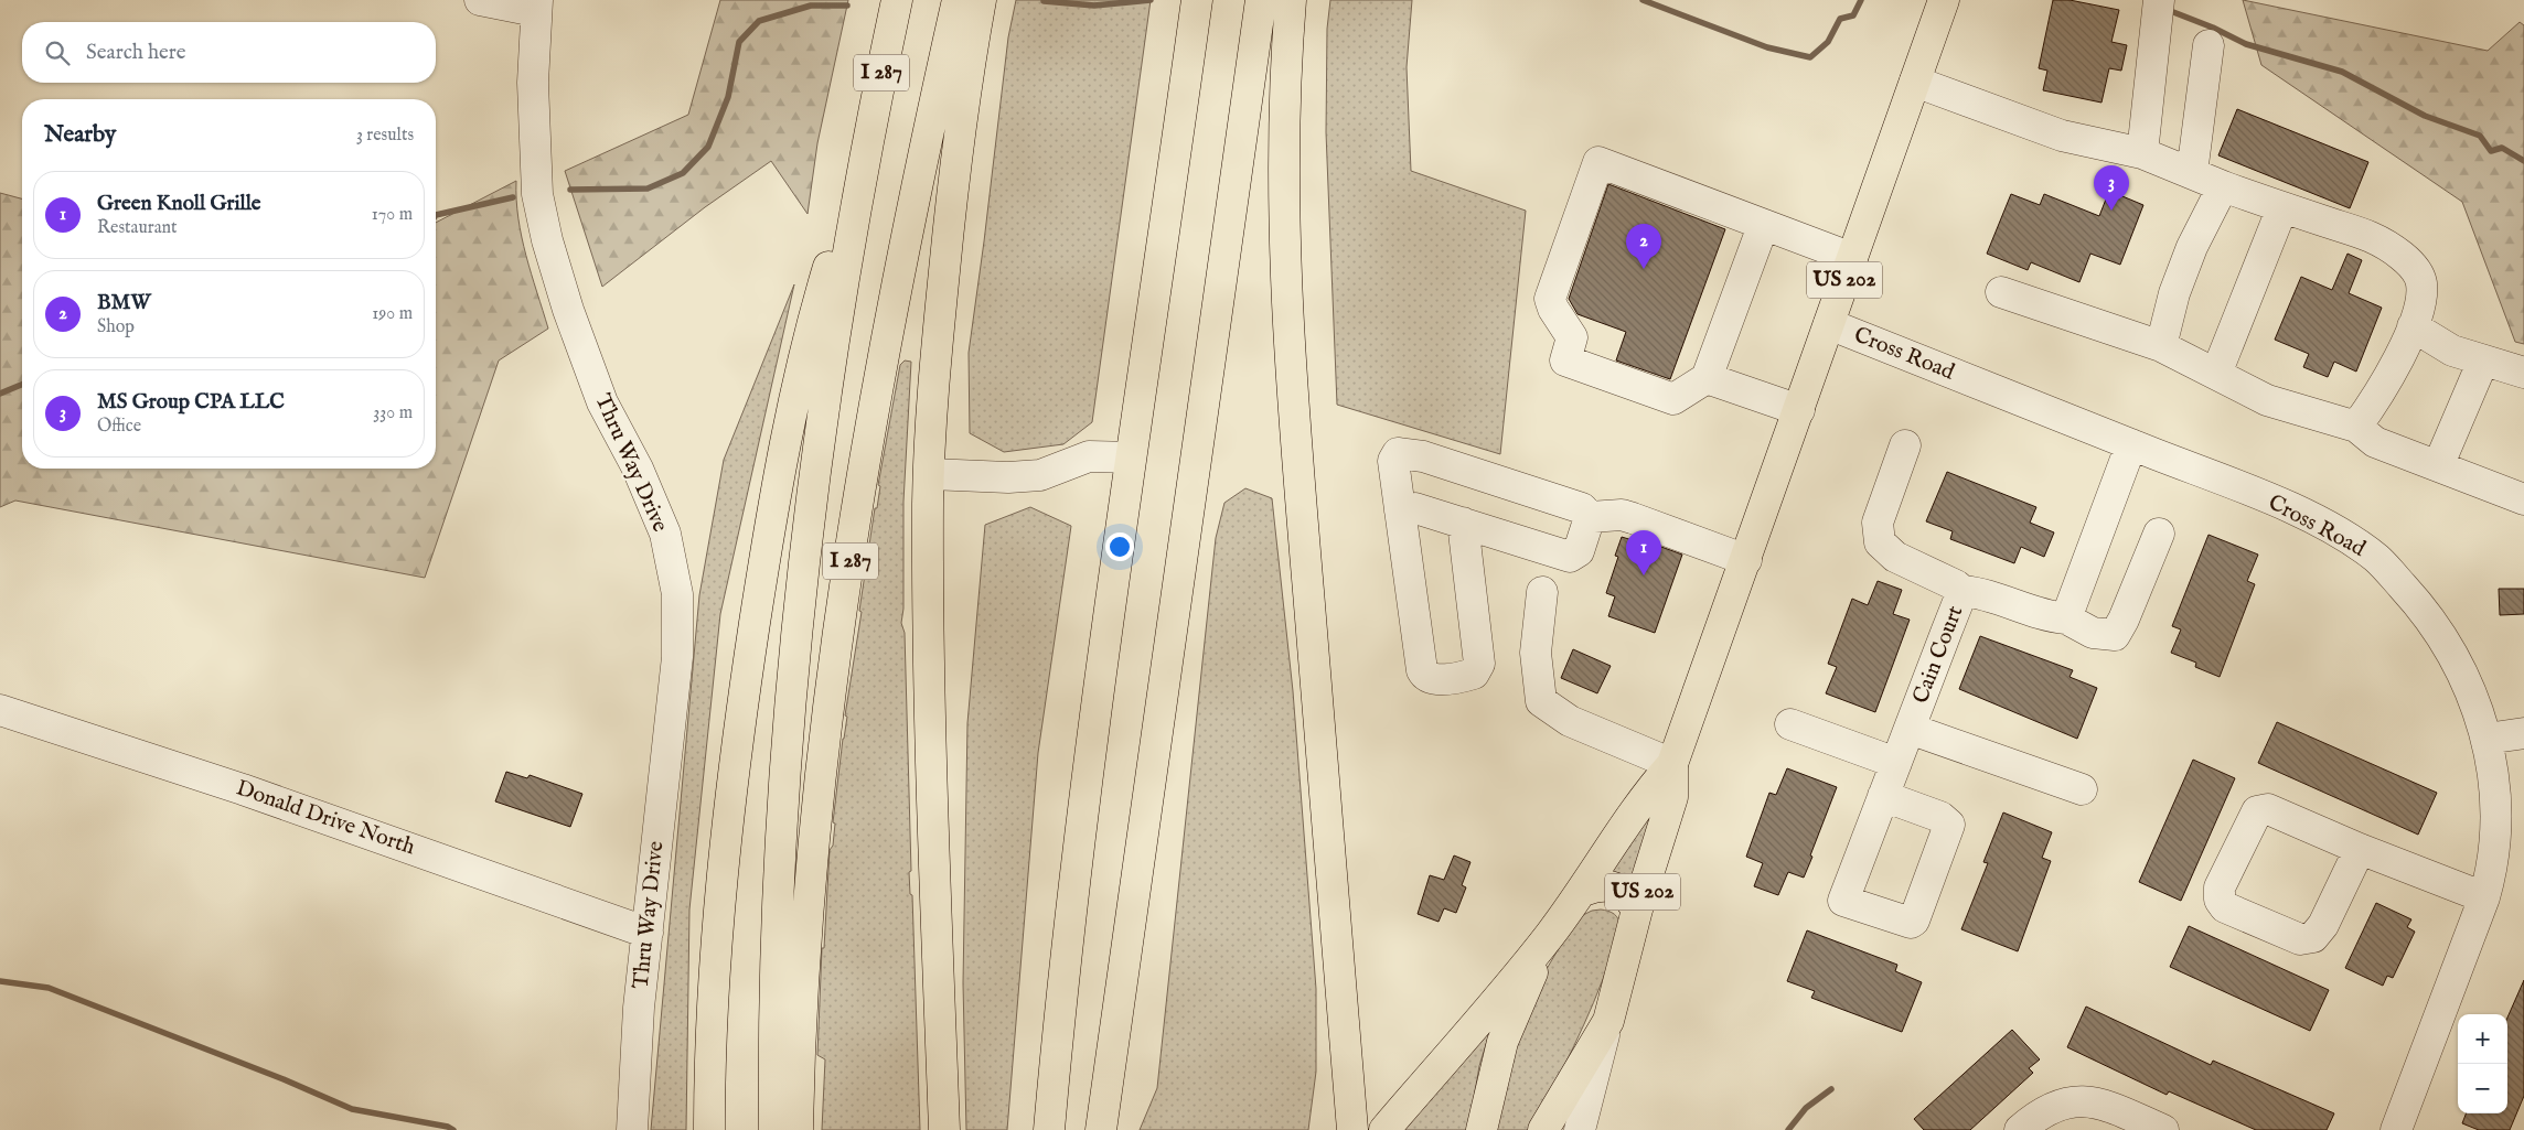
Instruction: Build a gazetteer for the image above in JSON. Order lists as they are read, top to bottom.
{
  "streets": {
    "highway": ["I 287", "US 202"],
    "street": [
      "Cross Road",
      "Thru Way Drive",
      "Cain Court",
      "Donald Drive North"
    ]
  },
  "crossings": [
    ["US 202", "Cross Road"],
    ["Thru Way Drive", "Donald Drive North"]
  ],
  "page": {
    "search": "Search here",
    "heading": ["Nearby", "3 results"],
    "pins": ["3", "2", "1"],
    "list": [
      {
        "mark": "1",
        "name": "Green Knoll Grille",
        "note": "Restaurant",
        "value": "170 m"
      },
      {
        "mark": "2",
        "name": "BMW",
        "note": "Shop",
        "value": "190 m"
      },
      {
        "mark": "3",
        "name": "MS Group CPA LLC",
        "note": "Office",
        "value": "330 m"
      }
    ],
    "map_buttons": ["+", "−"]
  }
}
